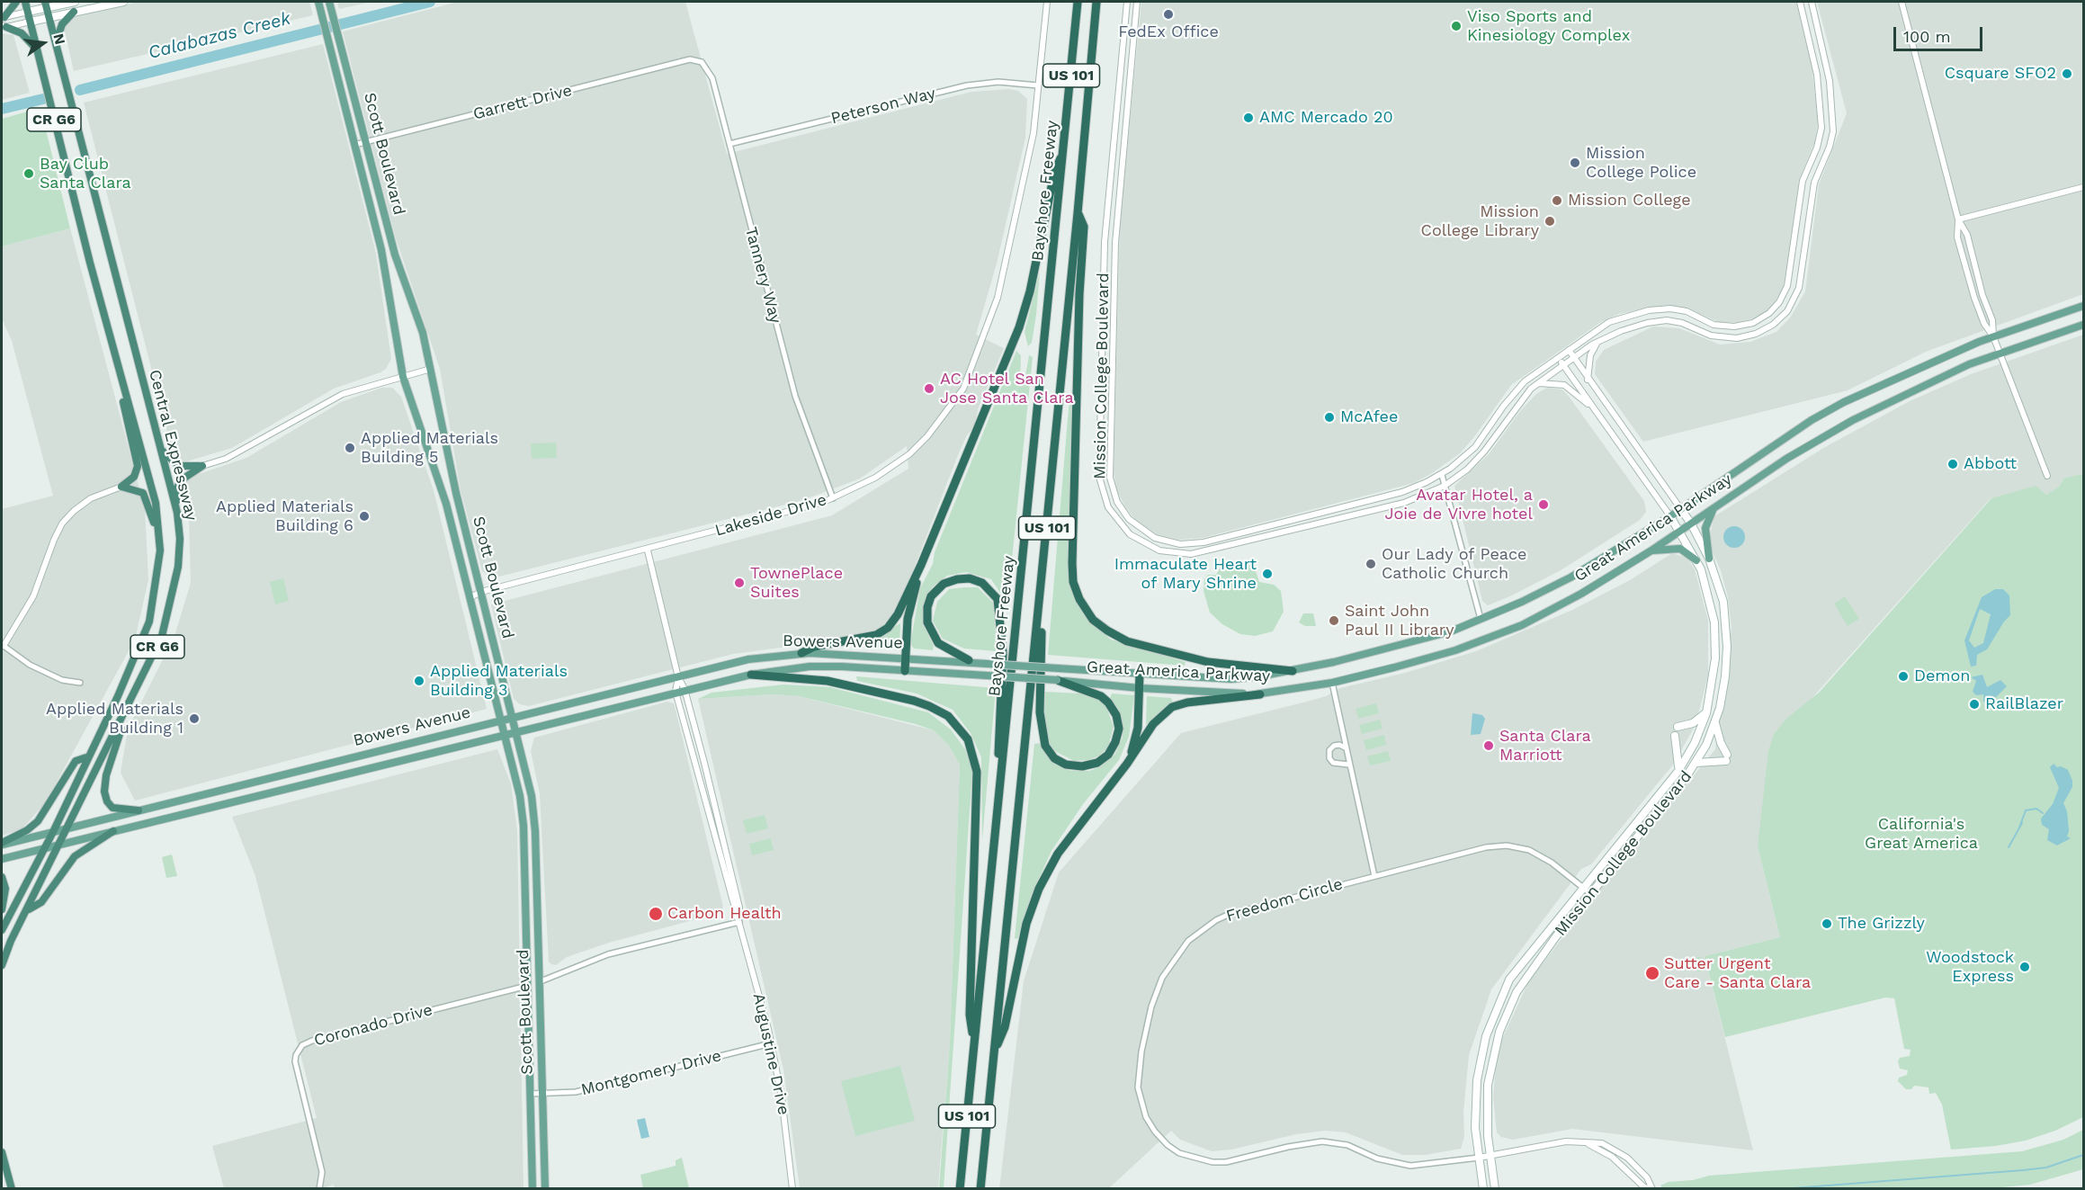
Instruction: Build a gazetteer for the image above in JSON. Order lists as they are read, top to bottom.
{
  "streets": {
    "highway": [
      "US 101",
      "CR G6",
      "Bayshore Freeway",
      "Central Expressway"
    ],
    "main road": [
      "Scott Boulevard",
      "Mission College Boulevard",
      "Great America Parkway",
      "Bowers Avenue"
    ],
    "street": [
      "Garrett Drive",
      "Peterson Way",
      "Tannery Way",
      "Lakeside Drive",
      "Freedom Circle",
      "Coronado Drive",
      "Augustine Drive",
      "Montgomery Drive"
    ]
  },
  "crossings": [
    ["Garrett Drive", "Scott Boulevard"],
    ["Garrett Drive", "Tannery Way"],
    ["Peterson Way", "Tannery Way"],
    ["Peterson Way", "Lakeside Drive"],
    ["Scott Boulevard", "Lakeside Drive"],
    ["Scott Boulevard", "Bowers Avenue"],
    ["Scott Boulevard", "Coronado Drive"],
    ["Scott Boulevard", "Montgomery Drive"],
    ["Tannery Way", "Lakeside Drive"],
    ["Mission College Boulevard", "Great America Parkway"],
    ["Mission College Boulevard", "Freedom Circle"],
    ["Central Expressway", "Bowers Avenue"],
    ["Lakeside Drive", "Augustine Drive"],
    ["Great America Parkway", "Bowers Avenue"],
    ["Bowers Avenue", "Augustine Drive"],
    ["Augustine Drive", "Montgomery Drive"]
  ],
  "water": ["Calabazas Creek"],
  "parks": ["California's Great America"],
  "places": [
    "FedEx Office",
    "Viso Sports and Kinesiology Complex",
    "Csquare SFO2",
    "AMC Mercado 20",
    "Mission College Police",
    "Bay Club Santa Clara",
    "Mission College",
    "Mission College Library",
    "AC Hotel San Jose Santa Clara",
    "McAfee",
    "Applied Materials Building 5",
    "Abbott",
    "Avatar Hotel, a Joie de Vivre hotel",
    "Applied Materials Building 6",
    "Our Lady of Peace Catholic Church",
    "Immaculate Heart of Mary Shrine",
    "TownePlace Suites",
    "Saint John Paul II Library",
    "Demon",
    "Applied Materials Building 3",
    "RailBlazer",
    "Applied Materials Building 1",
    "Santa Clara Marriott",
    "Carbon Health",
    "The Grizzly",
    "Woodstock Express",
    "Sutter Urgent Care - Santa Clara"
  ],
  "scale_bar": "100 m",
  "north": "right"
}
